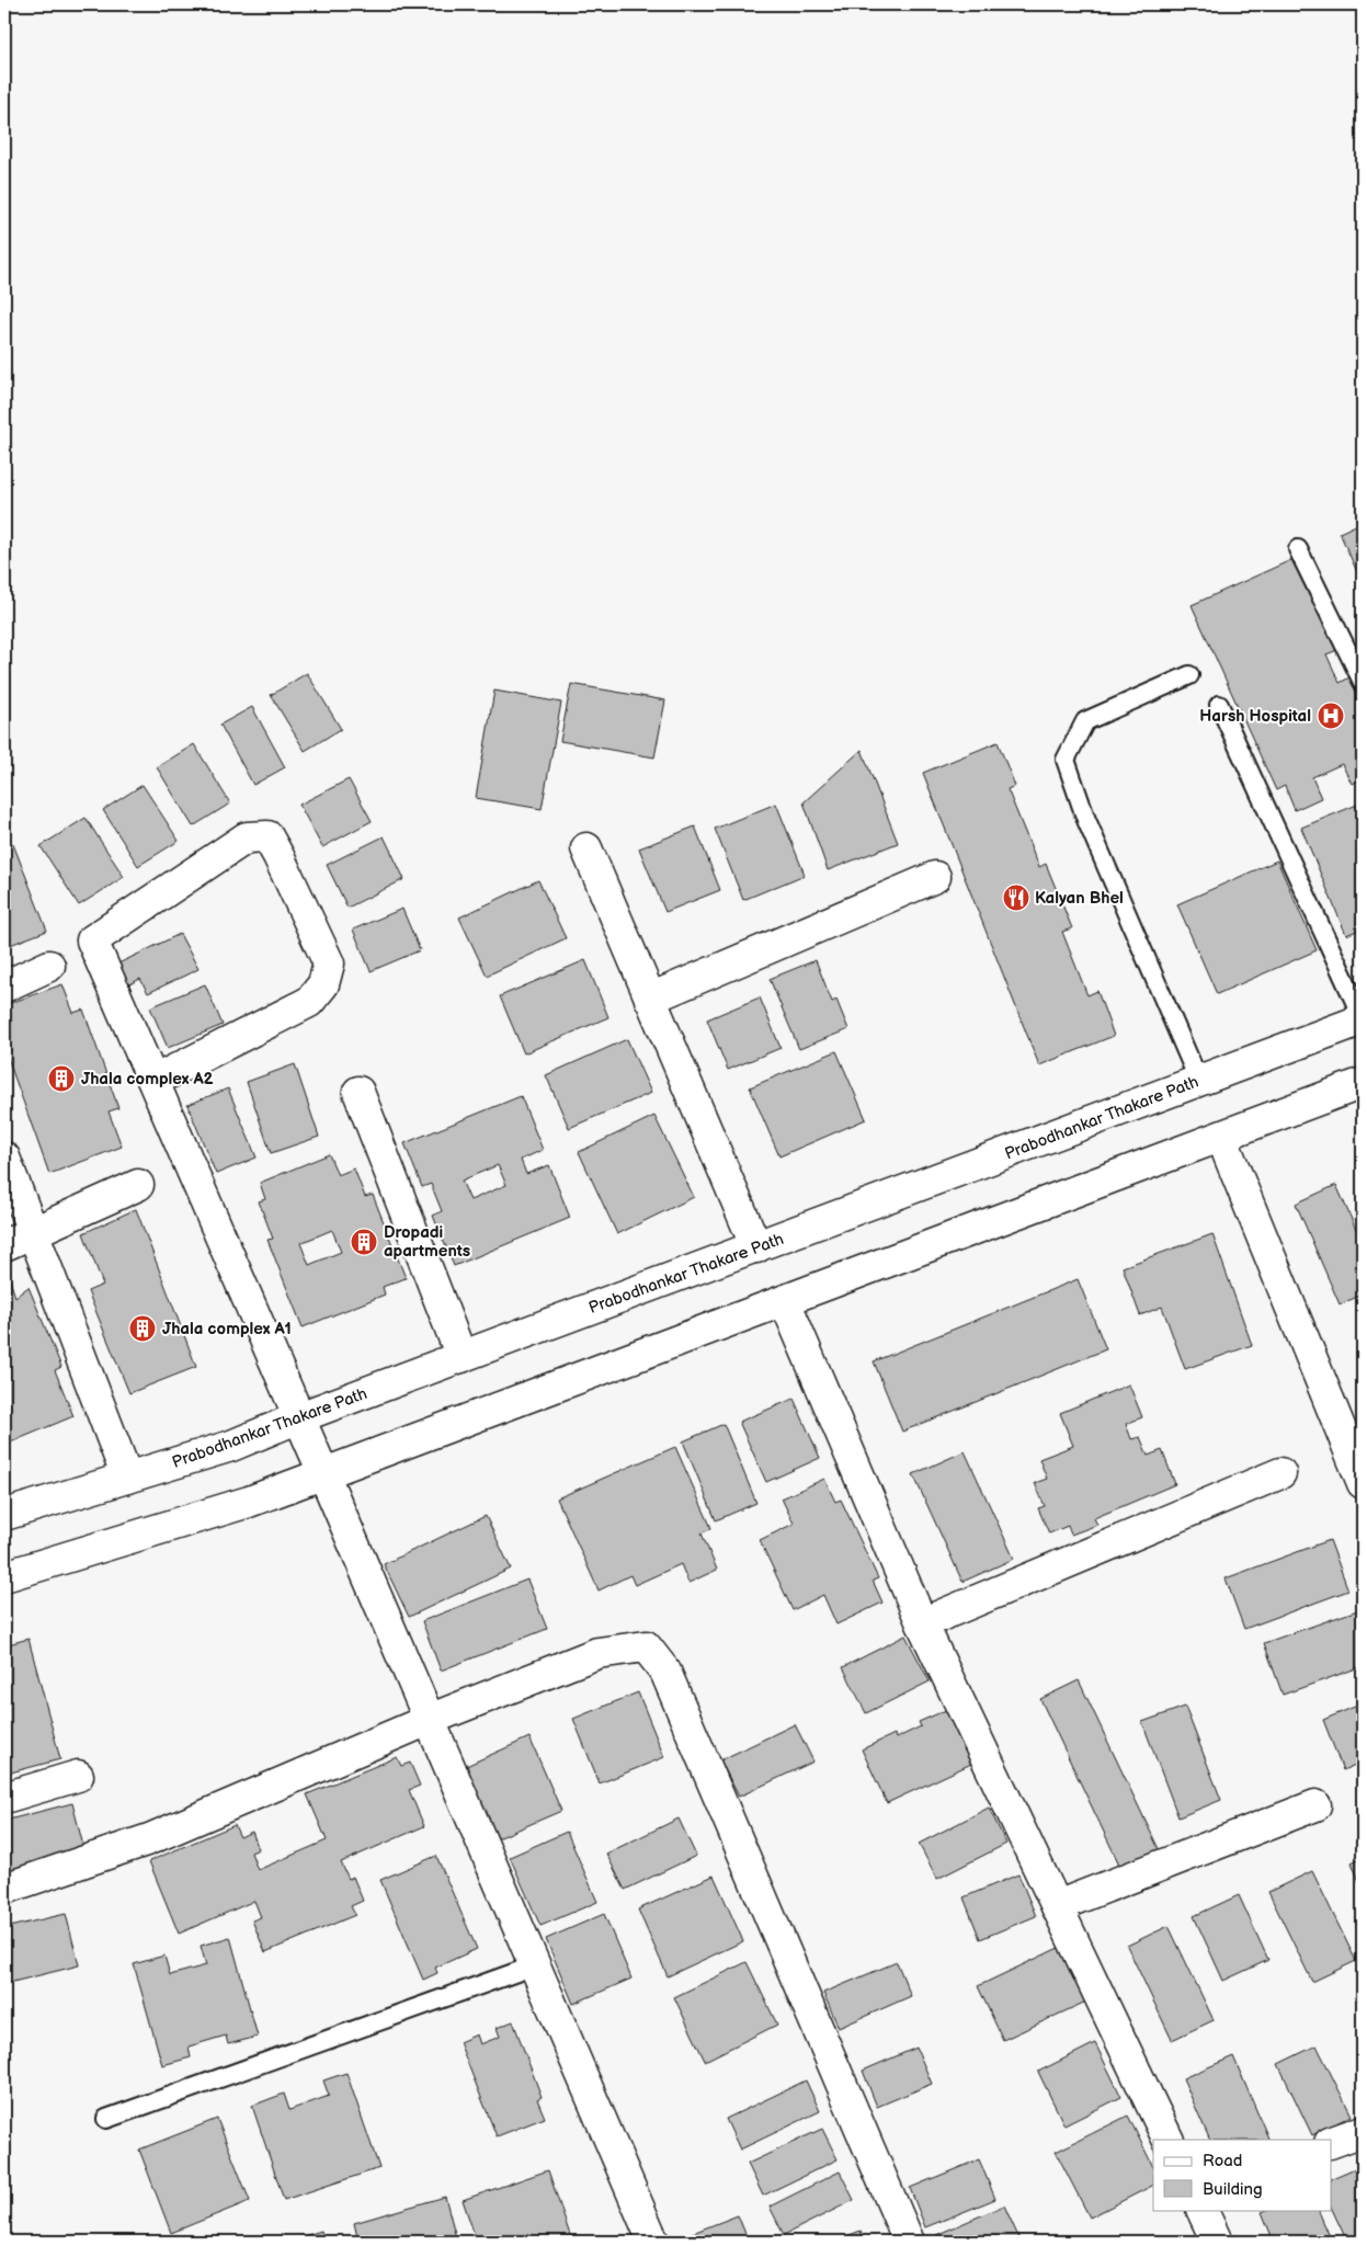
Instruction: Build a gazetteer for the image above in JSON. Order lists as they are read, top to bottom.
{
  "streets": {
    "street": ["Prabodhankar Thakare Path"]
  },
  "places": {
    "hospital": ["Harsh Hospital"],
    "restaurant": ["Kalyan Bhel"],
    "building": ["Jhala complex A2", "Dropadi apartments", "Jhala complex A1"]
  },
  "legend": ["Road", "Building"]
}
